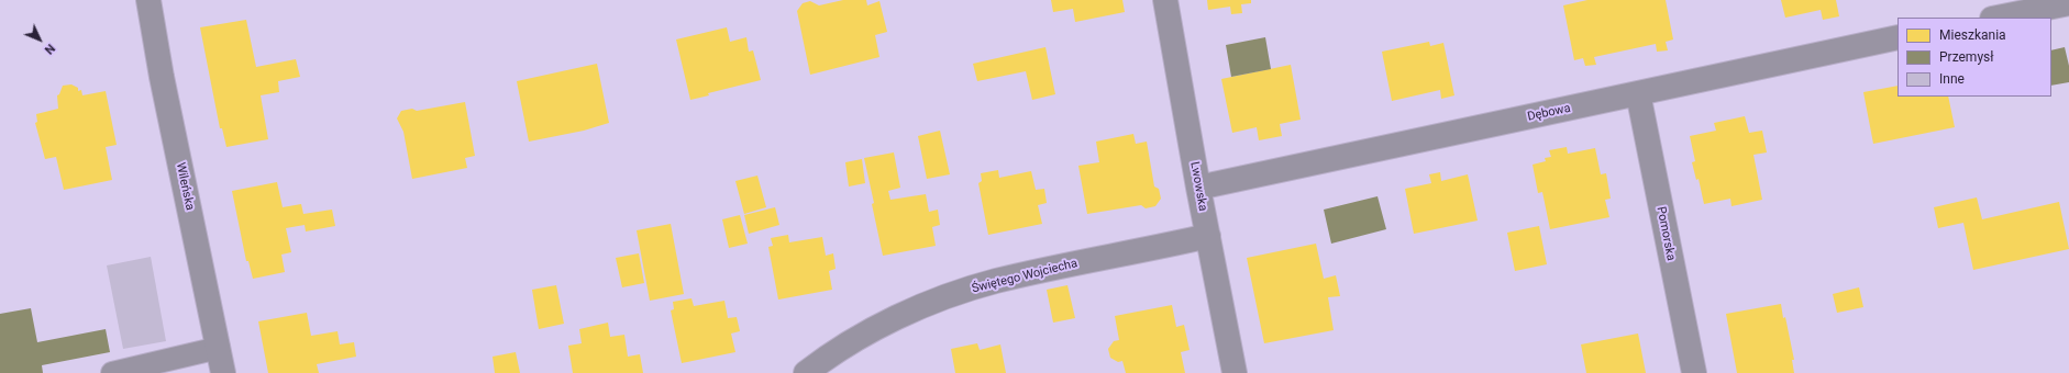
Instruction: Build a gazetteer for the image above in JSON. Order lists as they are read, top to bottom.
{
  "streets": {
    "street": [
      "Dębowa",
      "Wileńska",
      "Lwowska",
      "Pomorska",
      "Świętego Wojciecha"
    ]
  },
  "crossings": [
    ["Dębowa", "Lwowska"],
    ["Dębowa", "Pomorska"],
    ["Lwowska", "Świętego Wojciecha"]
  ],
  "legend": ["Mieszkania", "Przemysł", "Inne"],
  "north": "bottom right"
}
